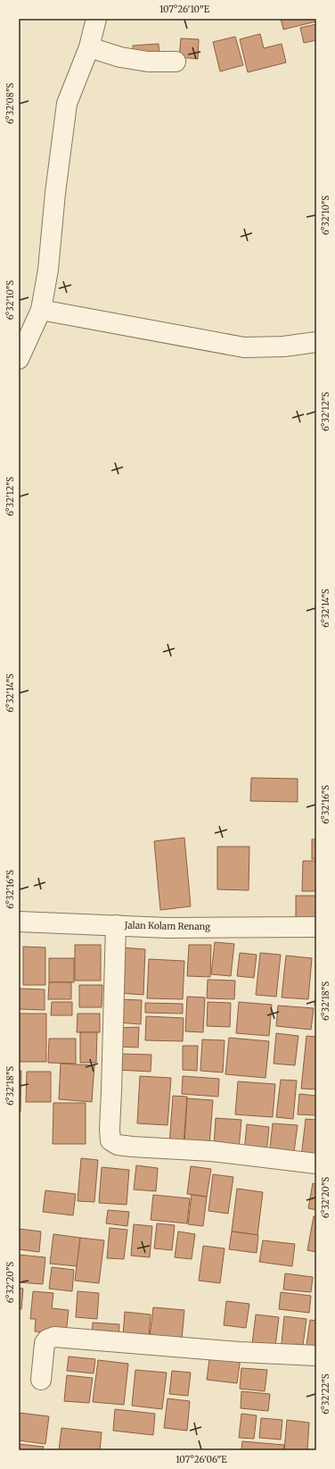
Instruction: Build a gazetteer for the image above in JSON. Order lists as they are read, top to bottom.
{
  "streets": {
    "street": ["Jalan Kolam Renang"]
  },
  "coordinates": [
    "107°26'10\"E",
    "6°32'08\"S",
    "6°32'10\"S",
    "6°32'12\"S",
    "6°32'14\"S",
    "6°32'16\"S",
    "6°32'18\"S",
    "6°32'20\"S",
    "6°32'22\"S",
    "107°26'06\"E"
  ]
}
